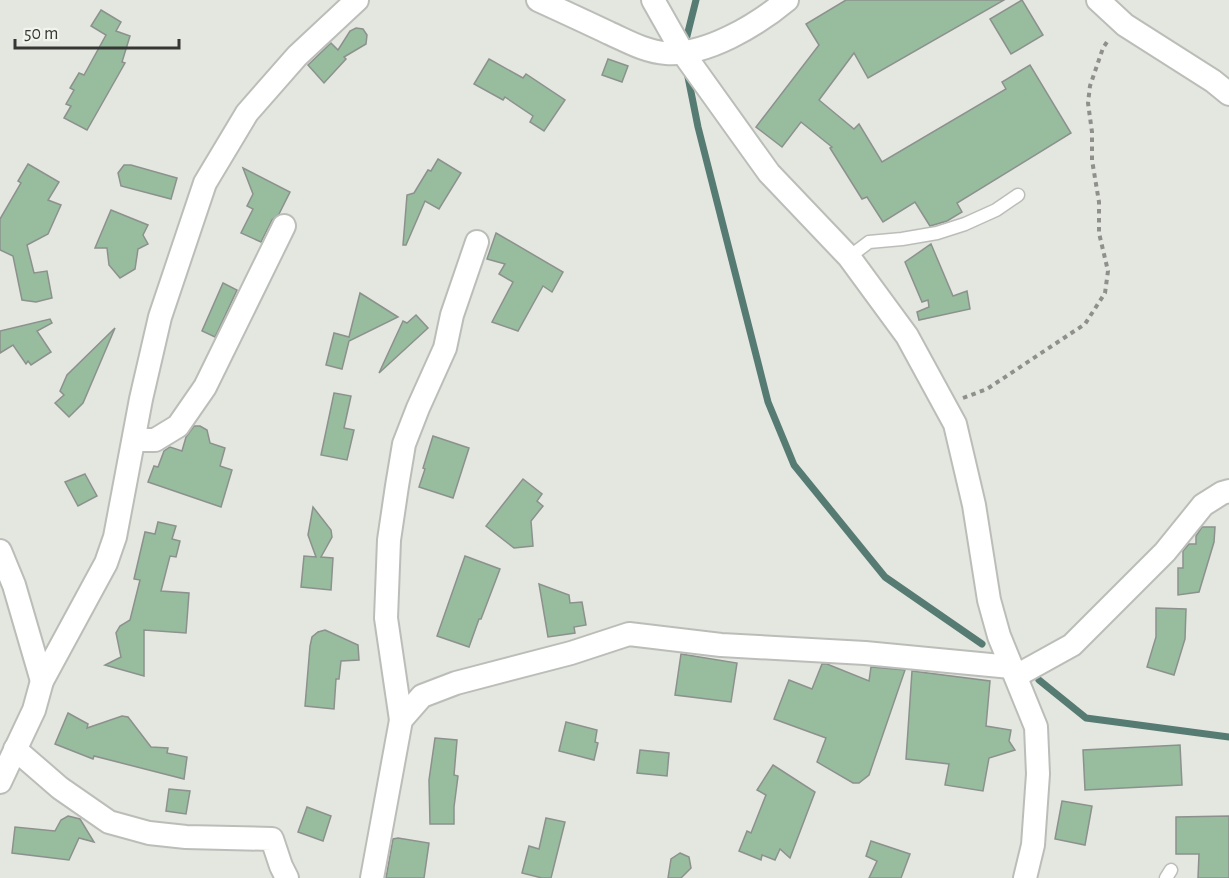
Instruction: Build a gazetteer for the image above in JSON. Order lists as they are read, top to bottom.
{
  "scale_bar": "50 m"
}
